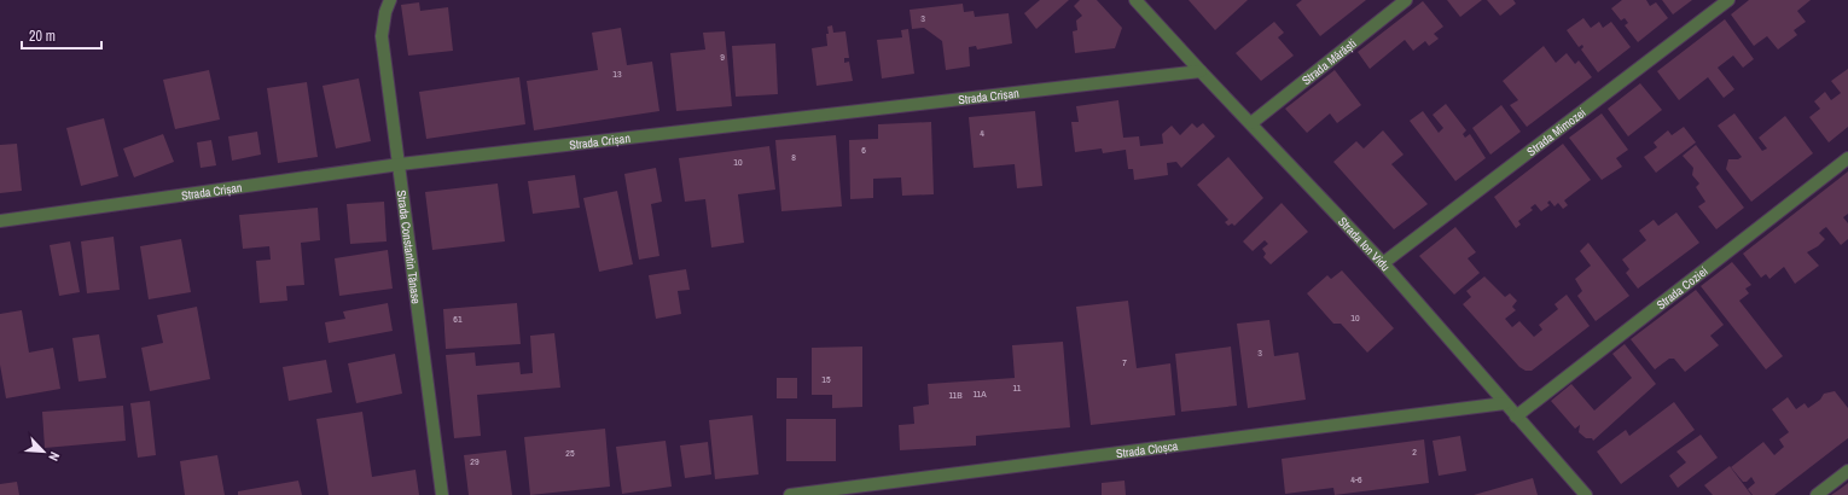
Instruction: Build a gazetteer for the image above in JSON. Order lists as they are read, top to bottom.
{
  "streets": {
    "street": [
      "Strada Mărăști",
      "Strada Crișan",
      "Strada Mimozei",
      "Strada Ion Vidu",
      "Strada Constantin Tănase",
      "Strada Coziei",
      "Strada Cloșca"
    ]
  },
  "crossings": [
    ["Strada Mărăști", "Strada Ion Vidu"],
    ["Strada Crișan", "Strada Ion Vidu"],
    ["Strada Crișan", "Strada Constantin Tănase"],
    ["Strada Mimozei", "Strada Ion Vidu"],
    ["Strada Ion Vidu", "Strada Coziei"],
    ["Strada Ion Vidu", "Strada Cloșca"]
  ],
  "house_numbers": [
    "3",
    "9",
    "13",
    "4",
    "6",
    "8",
    "10",
    "10",
    "61",
    "3",
    "7",
    "15",
    "11",
    "11A",
    "11B",
    "2",
    "25",
    "29",
    "4-6"
  ],
  "scale_bar": "20 m",
  "north": "bottom right"
}
